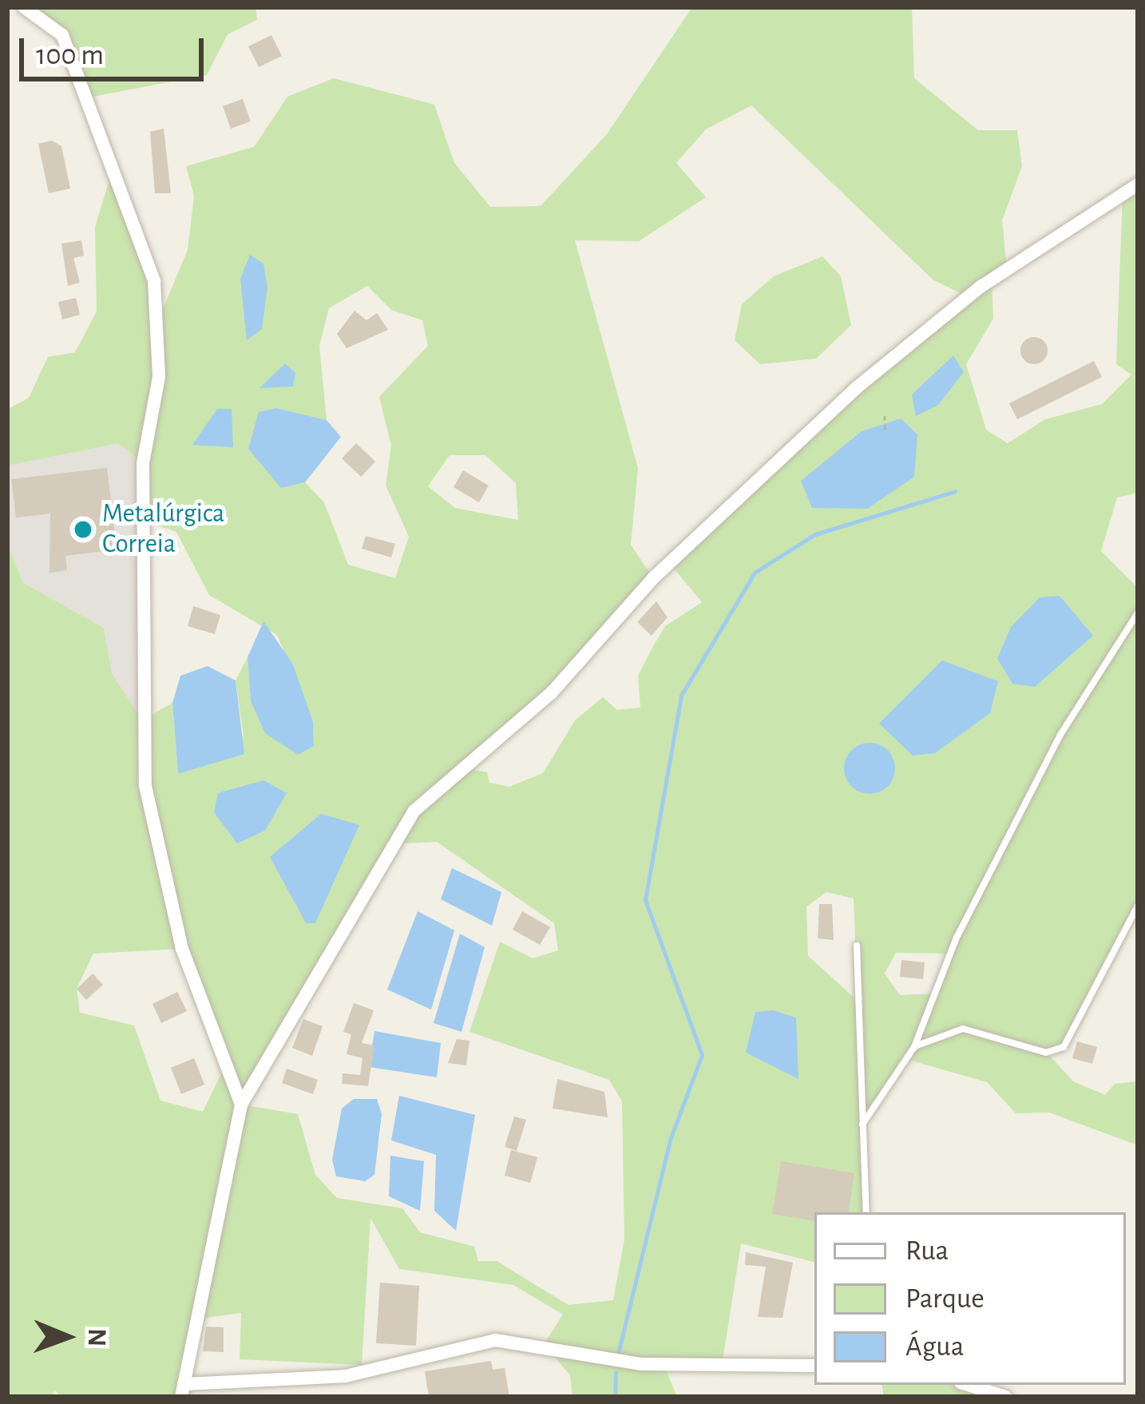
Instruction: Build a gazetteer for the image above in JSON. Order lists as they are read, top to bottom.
{
  "places": ["Metalúrgica Correia"],
  "legend": ["Rua", "Parque", "Água"],
  "scale_bar": "100 m",
  "north": "right"
}
